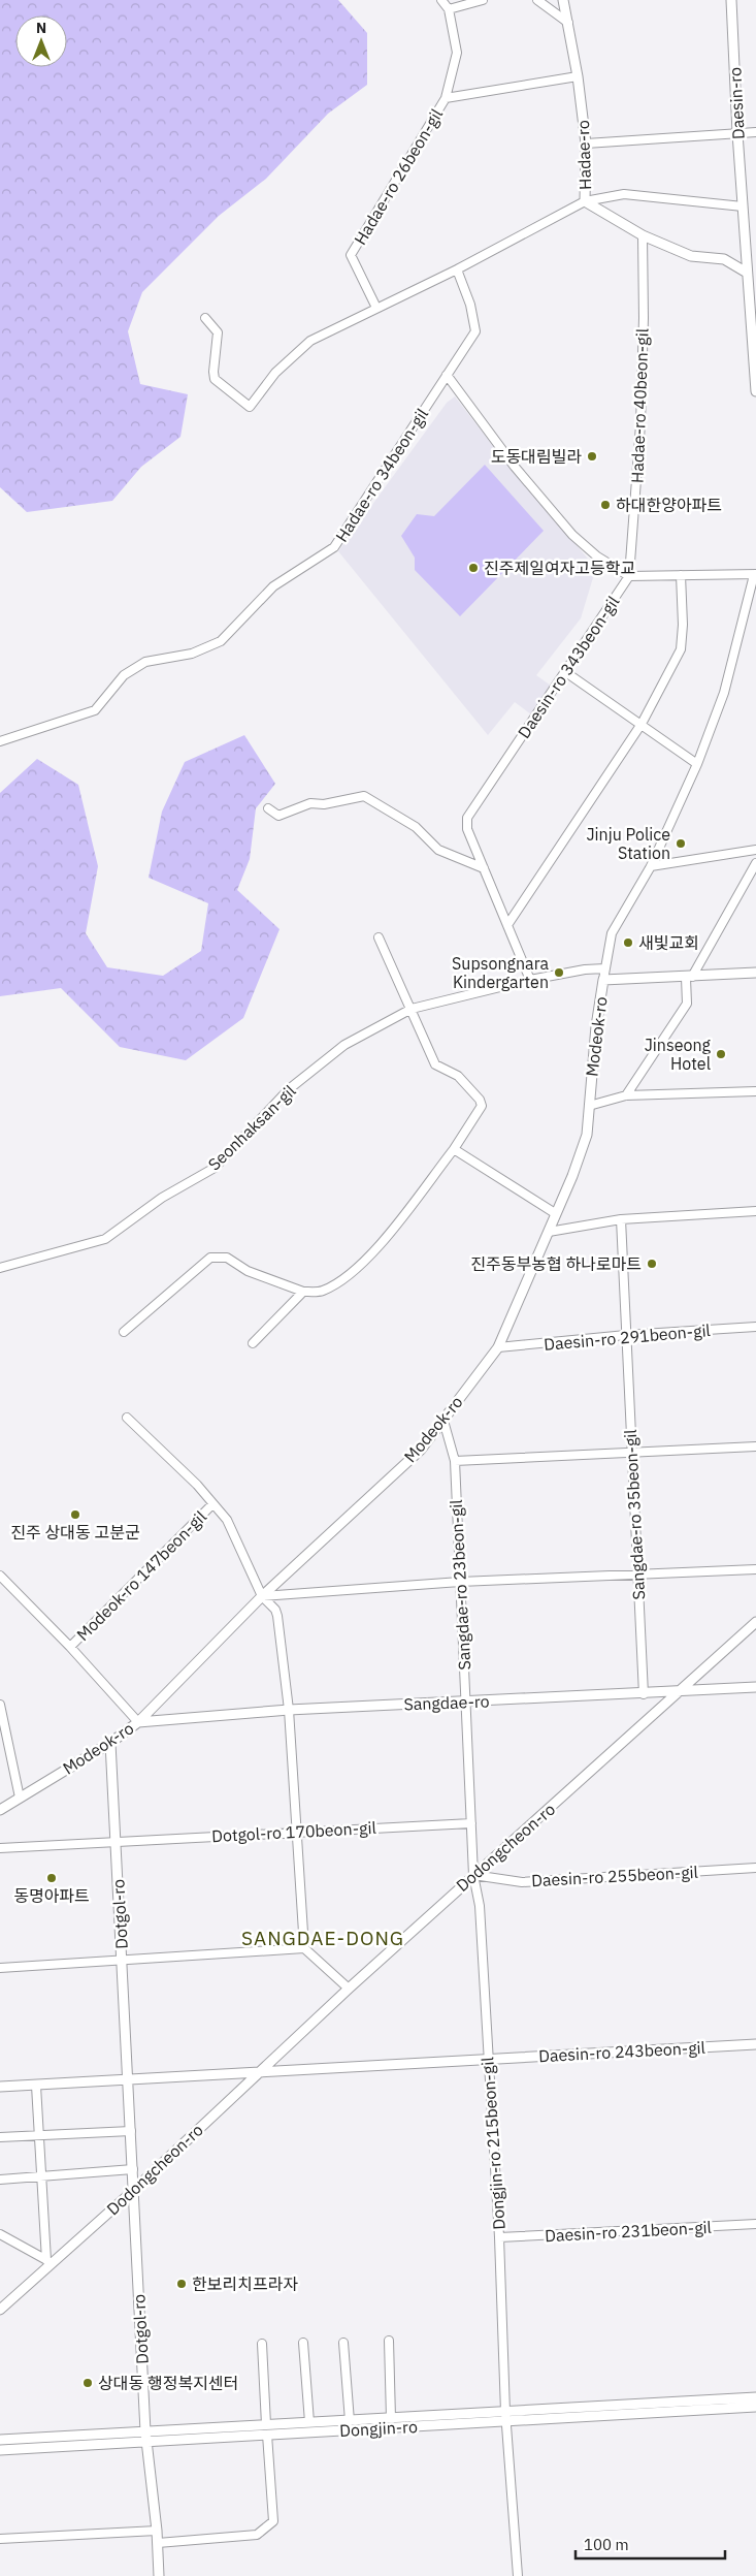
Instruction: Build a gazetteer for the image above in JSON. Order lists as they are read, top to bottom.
{
  "streets": {
    "street": [
      "Daesin-ro",
      "Hadae-ro",
      "Hadae-ro 26beon-gil",
      "Hadae-ro 40beon-gil",
      "Hadae-ro 34beon-gil",
      "Daesin-ro 343beon-gil",
      "Modeok-ro",
      "Seonhaksan-gil",
      "Daesin-ro 291beon-gil",
      "Sangdae-ro 35beon-gil",
      "Modeok-ro 147beon-gil",
      "Sangdae-ro 23beon-gil",
      "Sangdae-ro",
      "Dotgol-ro 170beon-gil",
      "Dodongcheon-ro",
      "Daesin-ro 255beon-gil",
      "Dotgol-ro",
      "Daesin-ro 243beon-gil",
      "Dongjin-ro 215beon-gil",
      "Daesin-ro 231beon-gil",
      "Dongjin-ro"
    ]
  },
  "crossings": [
    ["Daesin-ro", "Hadae-ro"],
    ["Hadae-ro", "Hadae-ro 26beon-gil"],
    ["Hadae-ro", "Hadae-ro 40beon-gil"],
    ["Hadae-ro 40beon-gil", "Daesin-ro 343beon-gil"],
    ["Modeok-ro", "Daesin-ro 291beon-gil"],
    ["Modeok-ro", "Modeok-ro 147beon-gil"],
    ["Modeok-ro", "Sangdae-ro 23beon-gil"],
    ["Modeok-ro", "Sangdae-ro"],
    ["Modeok-ro", "Dotgol-ro"],
    ["Daesin-ro 291beon-gil", "Sangdae-ro 35beon-gil"],
    ["Sangdae-ro 35beon-gil", "Sangdae-ro"],
    ["Modeok-ro 147beon-gil", "Sangdae-ro"],
    ["Modeok-ro 147beon-gil", "Dotgol-ro 170beon-gil"],
    ["Sangdae-ro 23beon-gil", "Sangdae-ro"],
    ["Sangdae-ro 23beon-gil", "Dotgol-ro 170beon-gil"],
    ["Sangdae-ro 23beon-gil", "Dodongcheon-ro"],
    ["Sangdae-ro 23beon-gil", "Daesin-ro 255beon-gil"],
    ["Sangdae-ro 23beon-gil", "Dongjin-ro 215beon-gil"],
    ["Sangdae-ro", "Dodongcheon-ro"],
    ["Dotgol-ro 170beon-gil", "Dotgol-ro"],
    ["Dodongcheon-ro", "Daesin-ro 255beon-gil"],
    ["Dodongcheon-ro", "Dotgol-ro"],
    ["Dodongcheon-ro", "Dongjin-ro 215beon-gil"],
    ["Daesin-ro 255beon-gil", "Dongjin-ro 215beon-gil"],
    ["Dotgol-ro", "Dongjin-ro"],
    ["Daesin-ro 243beon-gil", "Dongjin-ro 215beon-gil"],
    ["Dongjin-ro 215beon-gil", "Daesin-ro 231beon-gil"],
    ["Dongjin-ro 215beon-gil", "Dongjin-ro"]
  ],
  "districts": ["SANGDAE-DONG"],
  "places": [
    "도동대림빌라",
    "하대한양아파트",
    "진주제일여자고등학교",
    "Jinju Police Station",
    "새빛교회",
    "Supsongnara Kindergarten",
    "Jinseong Hotel",
    "진주동부농협 하나로마트",
    "진주 상대동 고분군",
    "동명아파트",
    "한보리치프라자",
    "상대동 행정복지센터"
  ],
  "scale_bar": "100 m",
  "north": "top"
}
